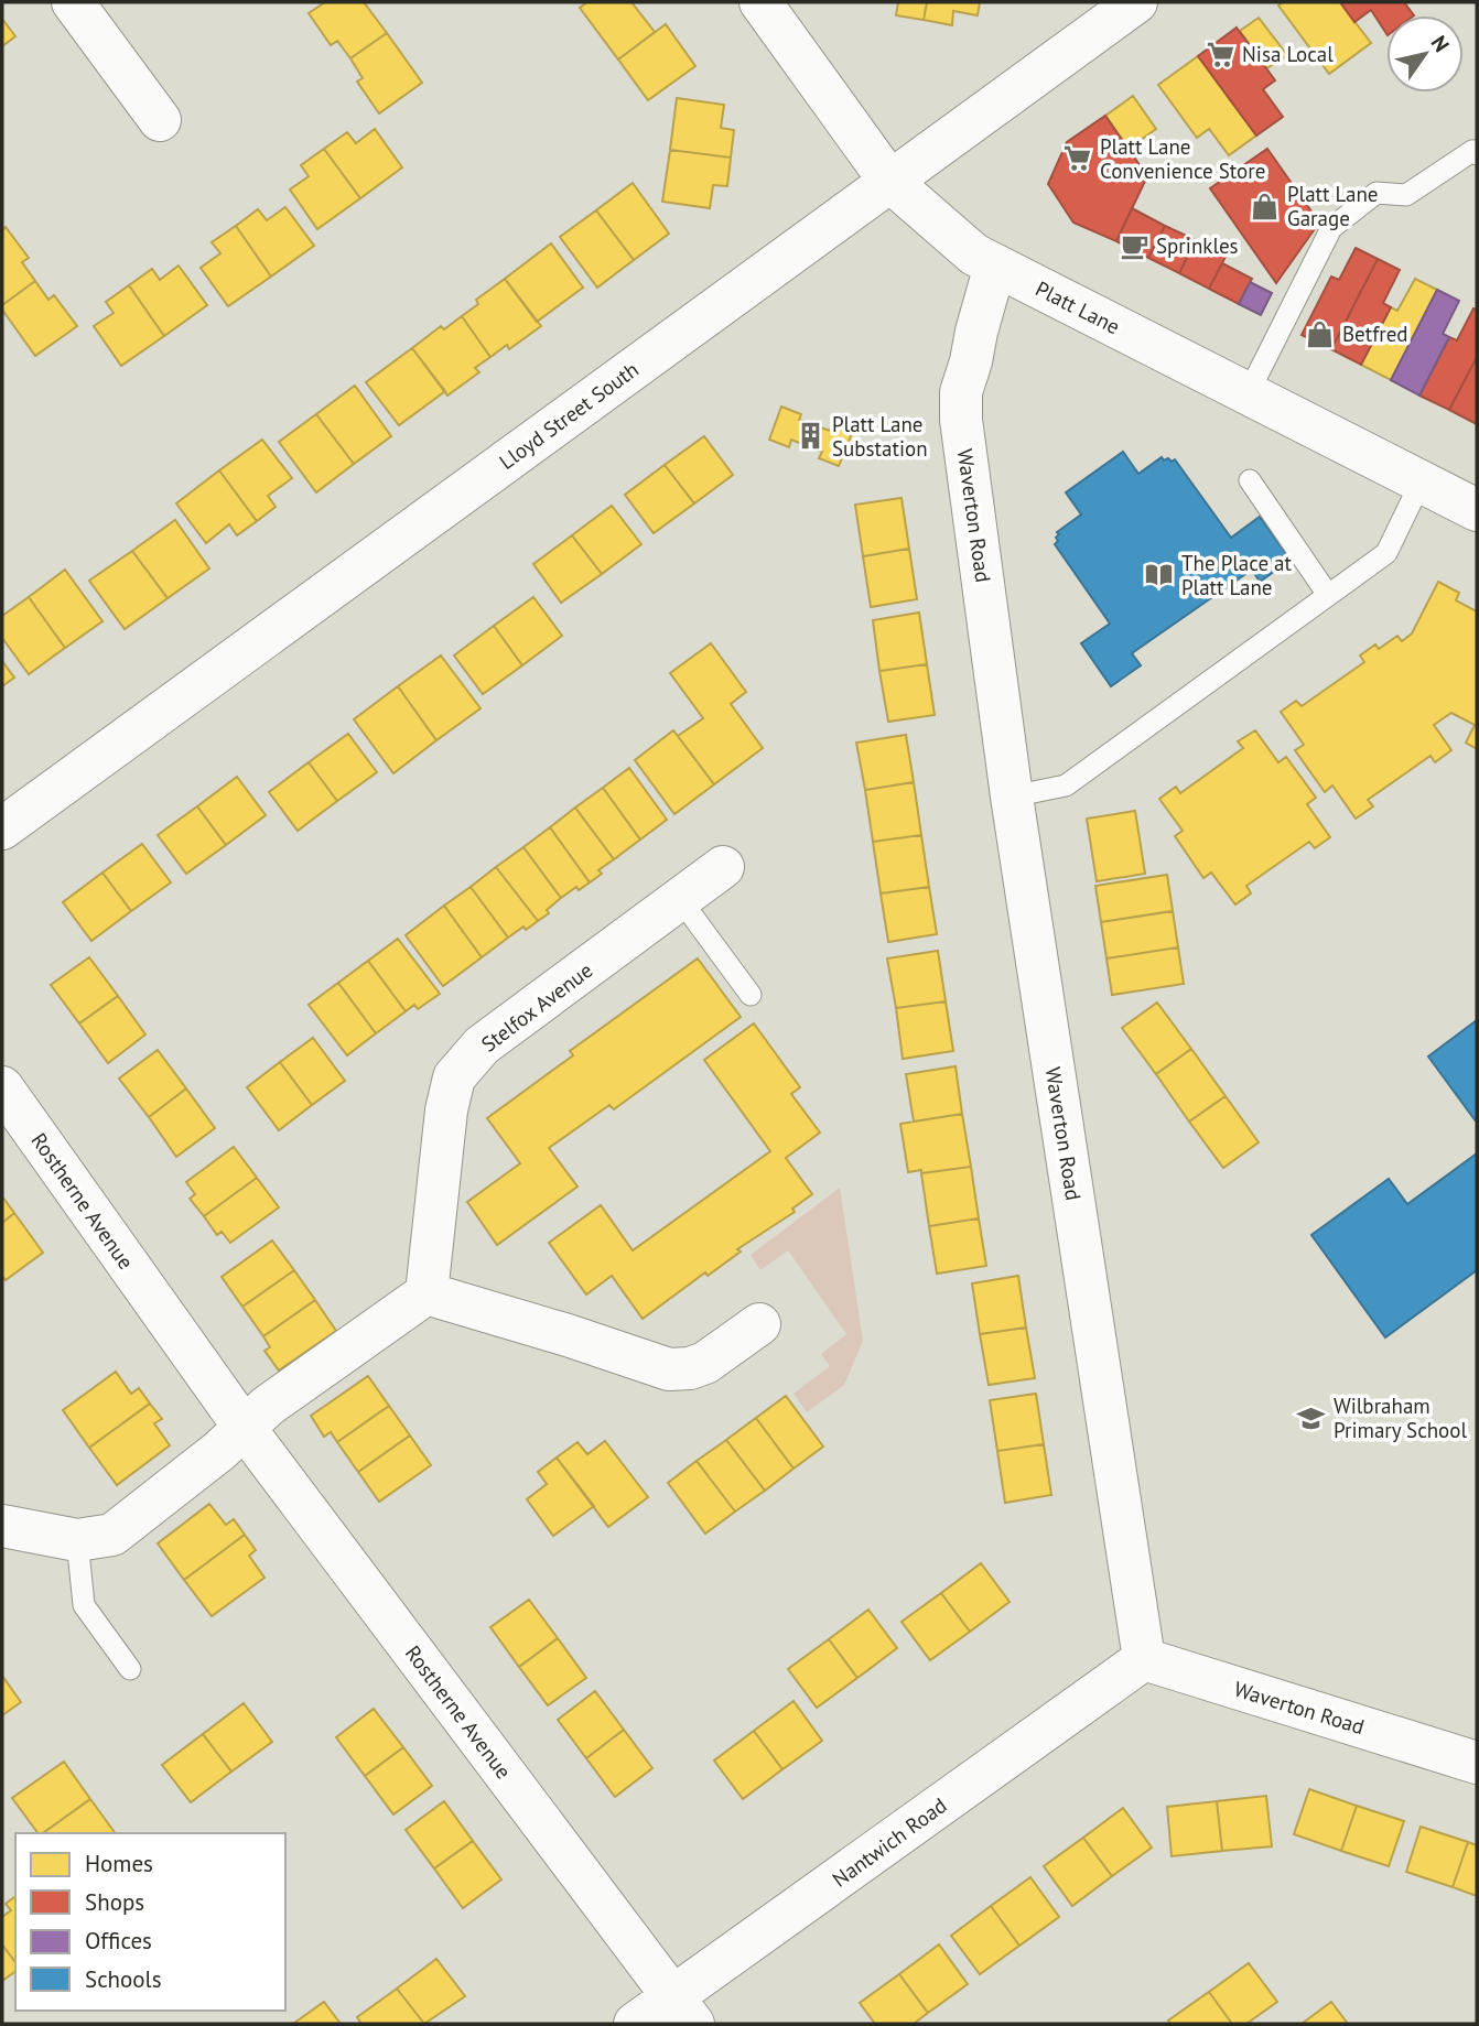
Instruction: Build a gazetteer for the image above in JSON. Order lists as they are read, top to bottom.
{
  "streets": {
    "street": [
      "Platt Lane",
      "Lloyd Street South",
      "Waverton Road",
      "Stelfox Avenue",
      "Rostherne Avenue",
      "Nantwich Road"
    ]
  },
  "crossings": [
    ["Platt Lane", "Lloyd Street South"],
    ["Platt Lane", "Waverton Road"],
    ["Waverton Road", "Nantwich Road"],
    ["Rostherne Avenue", "Nantwich Road"]
  ],
  "places": {
    "supermarket": ["Nisa Local", "Platt Lane Convenience Store"],
    "shop": ["Platt Lane Garage", "Betfred"],
    "cafe": ["Sprinkles"],
    "building": ["Platt Lane Substation"],
    "library": ["The Place at Platt Lane"],
    "school or university": ["Wilbraham Primary School"]
  },
  "legend": [
    "Homes",
    "Shops",
    "Offices",
    "Schools"
  ],
  "north": "top right"
}
